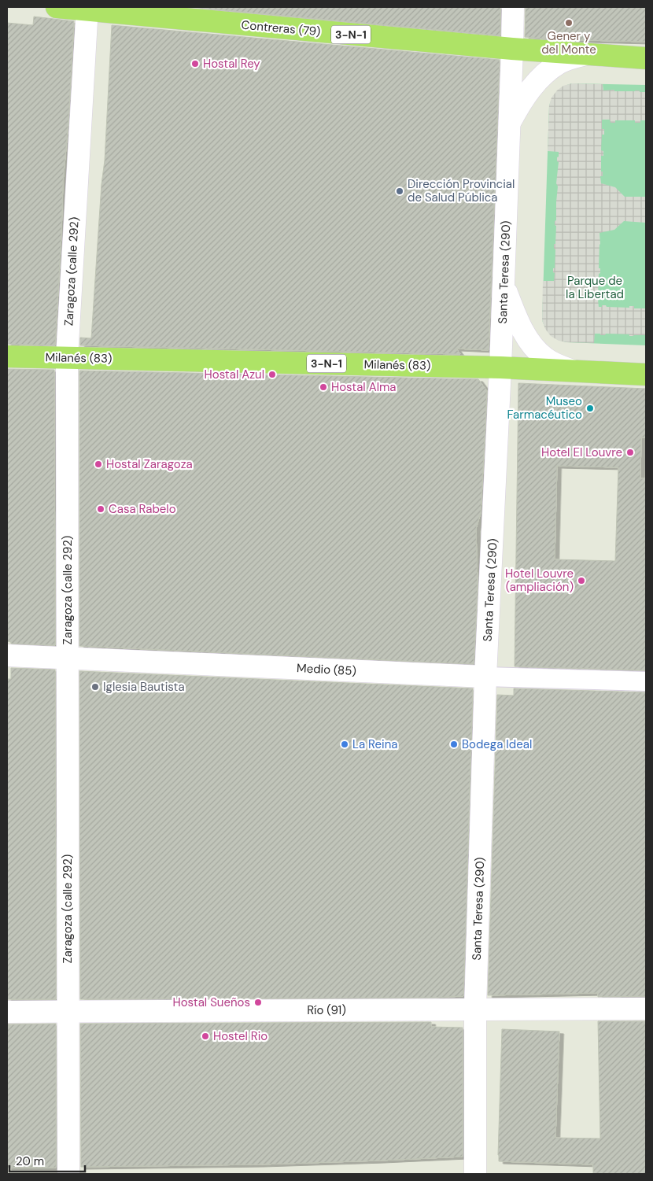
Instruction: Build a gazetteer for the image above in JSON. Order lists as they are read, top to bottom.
{
  "streets": {
    "main road": ["Contreras (79)", "3-N-1", "Milanés (83)"],
    "street": [
      "Zaragoza (calle 292)",
      "Santa Teresa (290)",
      "Medio (85)",
      "Río (91)"
    ]
  },
  "crossings": [
    ["Contreras (79)", "Zaragoza (calle 292)"],
    ["Contreras (79)", "Santa Teresa (290)"],
    ["Zaragoza (calle 292)", "Milanés (83)"],
    ["Zaragoza (calle 292)", "Medio (85)"],
    ["Zaragoza (calle 292)", "Río (91)"],
    ["Santa Teresa (290)", "Milanés (83)"],
    ["Santa Teresa (290)", "Medio (85)"],
    ["Santa Teresa (290)", "Río (91)"]
  ],
  "parks": ["Parque de la Libertad"],
  "places": [
    "Gener y del Monte",
    "Hostal Rey",
    "Dirección Provincial de Salud Pública",
    "Hostal Azul",
    "Hostal Alma",
    "Museo Farmacéutico",
    "Hotel El Louvre",
    "Hostal Zaragoza",
    "Casa Rabelo",
    "Hotel Louvre (ampliación)",
    "Iglesia Bautista",
    "La Reina",
    "Bodega Ideal",
    "Hostal Sueños",
    "Hostel Rio"
  ],
  "scale_bar": "20 m"
}
